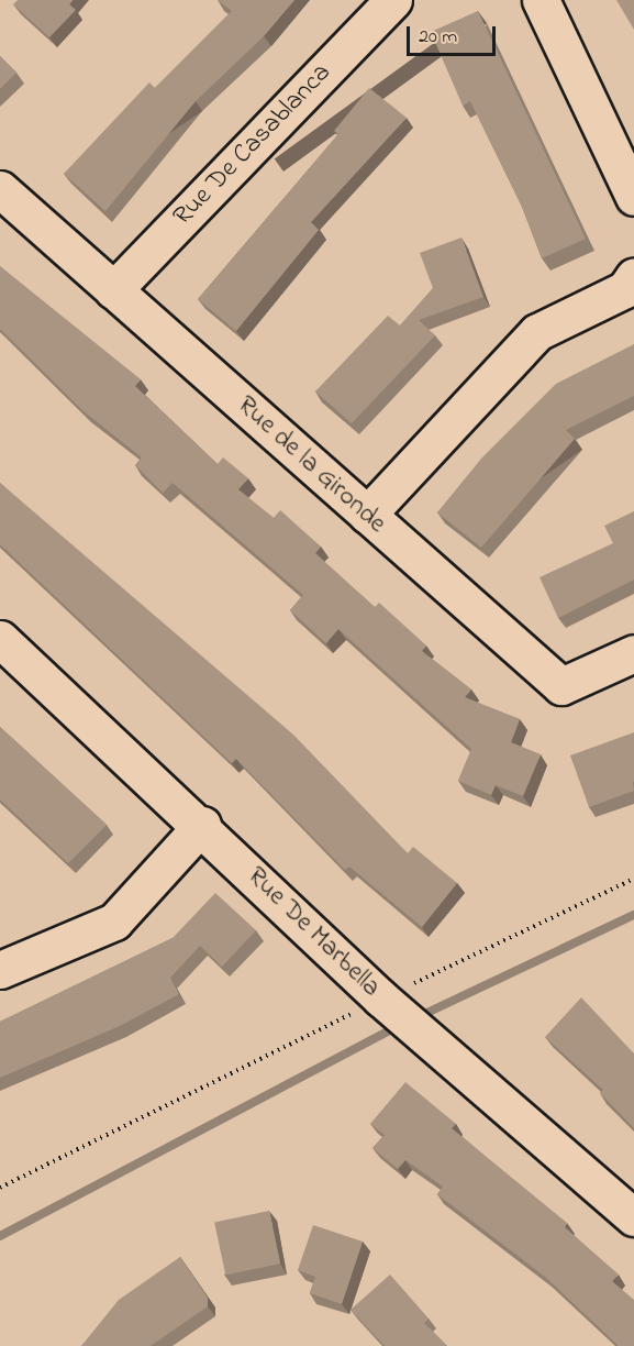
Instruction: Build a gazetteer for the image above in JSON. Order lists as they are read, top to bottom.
{
  "streets": {
    "street": ["Rue De Casablanca", "Rue de la Gironde", "Rue De Marbella"]
  },
  "crossings": [
    ["Rue De Casablanca", "Rue de la Gironde"]
  ],
  "scale_bar": "20 m"
}
